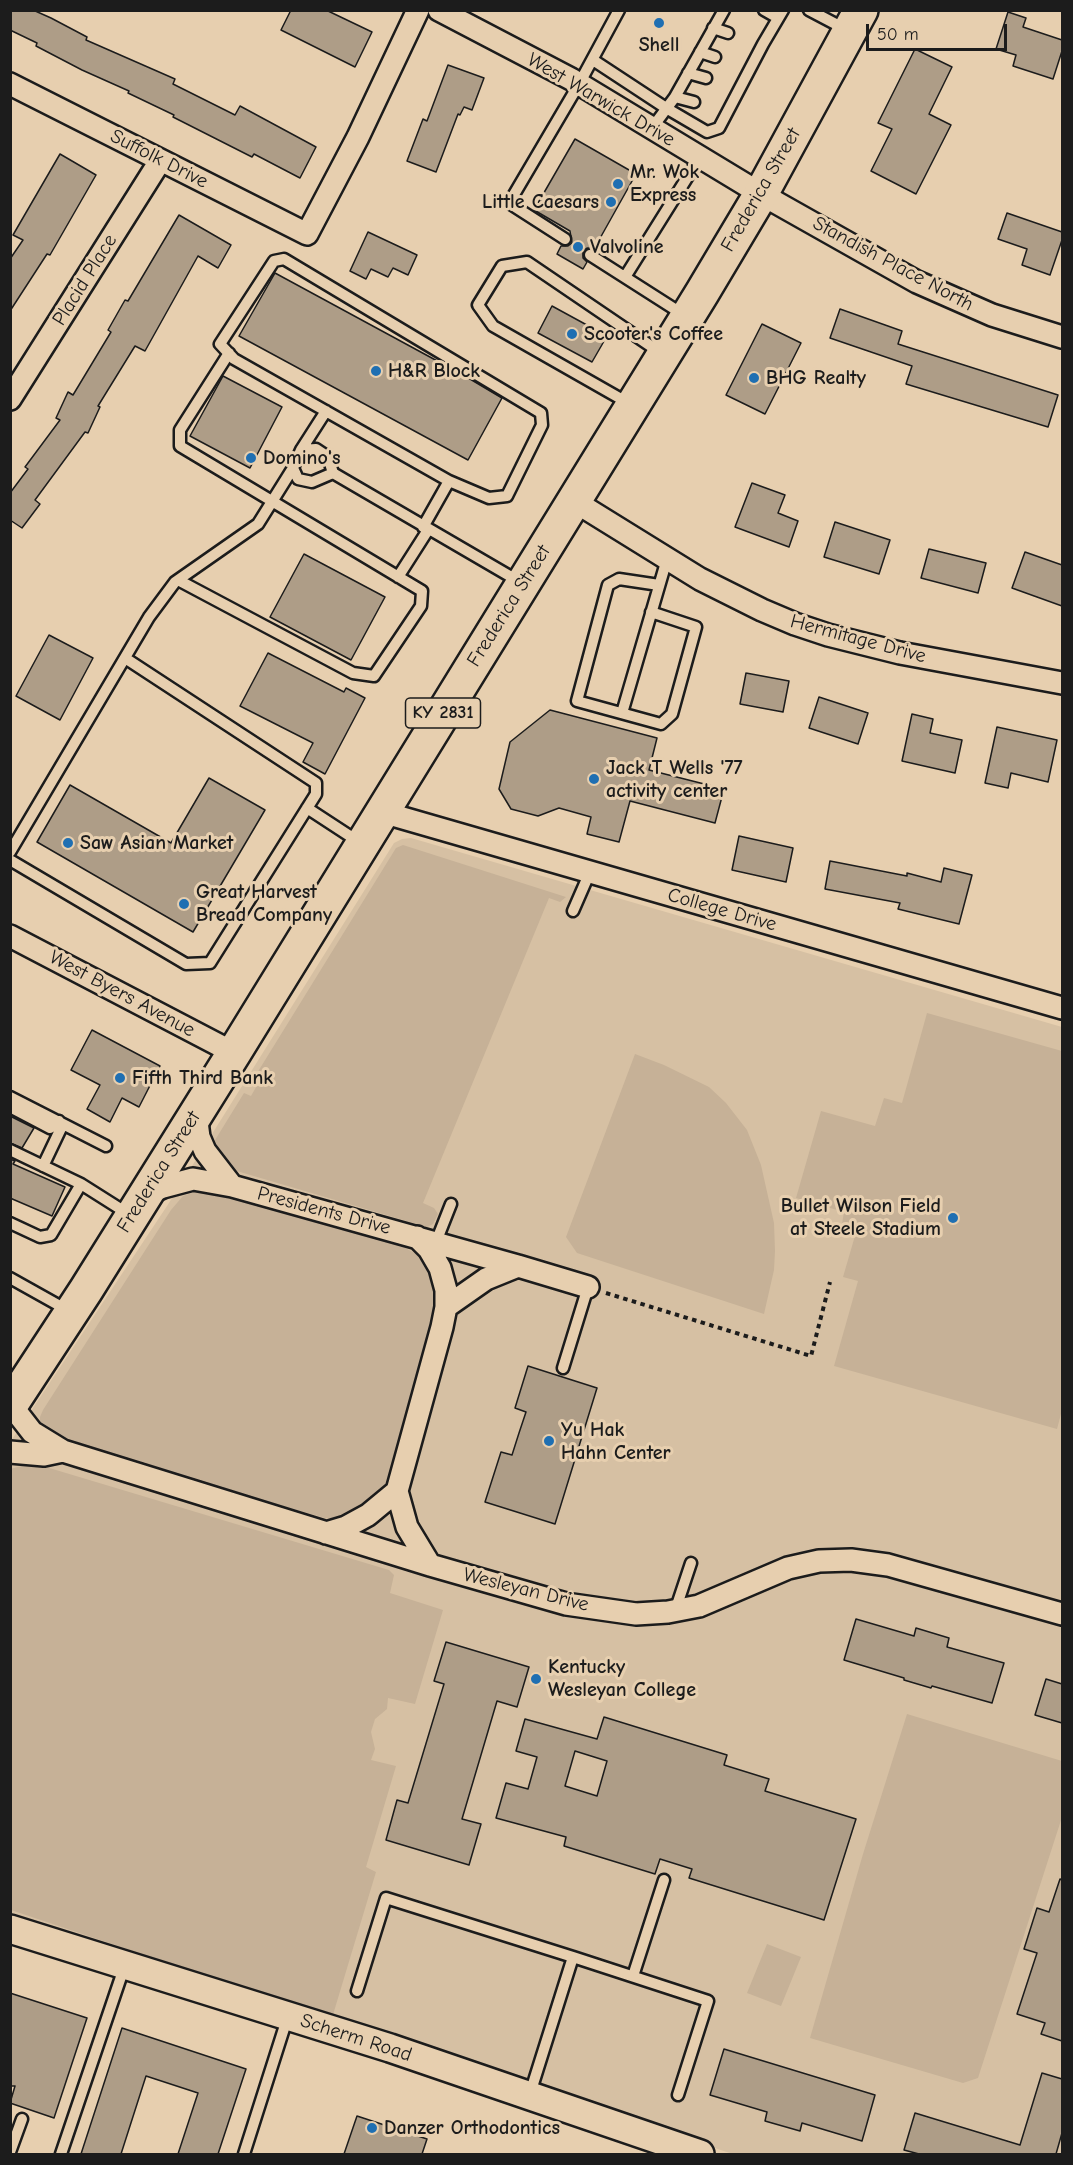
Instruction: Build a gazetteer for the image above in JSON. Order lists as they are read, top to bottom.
{
  "streets": {
    "main road": ["Frederica Street", "KY 2831"],
    "street": [
      "West Warwick Drive",
      "Suffolk Drive",
      "Standish Place North",
      "Placid Place",
      "Hermitage Drive",
      "College Drive",
      "West Byers Avenue",
      "Presidents Drive",
      "Wesleyan Drive",
      "Scherm Road"
    ]
  },
  "crossings": [
    ["West Warwick Drive", "Frederica Street"],
    ["West Warwick Drive", "Standish Place North"],
    ["Suffolk Drive", "Placid Place"],
    ["Frederica Street", "Standish Place North"],
    ["Frederica Street", "Hermitage Drive"],
    ["Frederica Street", "College Drive"],
    ["Frederica Street", "West Byers Avenue"],
    ["Frederica Street", "Presidents Drive"],
    ["Frederica Street", "Wesleyan Drive"]
  ],
  "places": [
    "Shell",
    "Mr. Wok Express",
    "Little Caesars",
    "Valvoline",
    "Scooter's Coffee",
    "H&R Block",
    "BHG Realty",
    "Domino's",
    "Jack T Wells '77 activity center",
    "Saw Asian Market",
    "Great Harvest Bread Company",
    "Fifth Third Bank",
    "Bullet Wilson Field at Steele Stadium",
    "Yu Hak Hahn Center",
    "Kentucky Wesleyan College",
    "Danzer Orthodontics"
  ],
  "scale_bar": "50 m"
}
